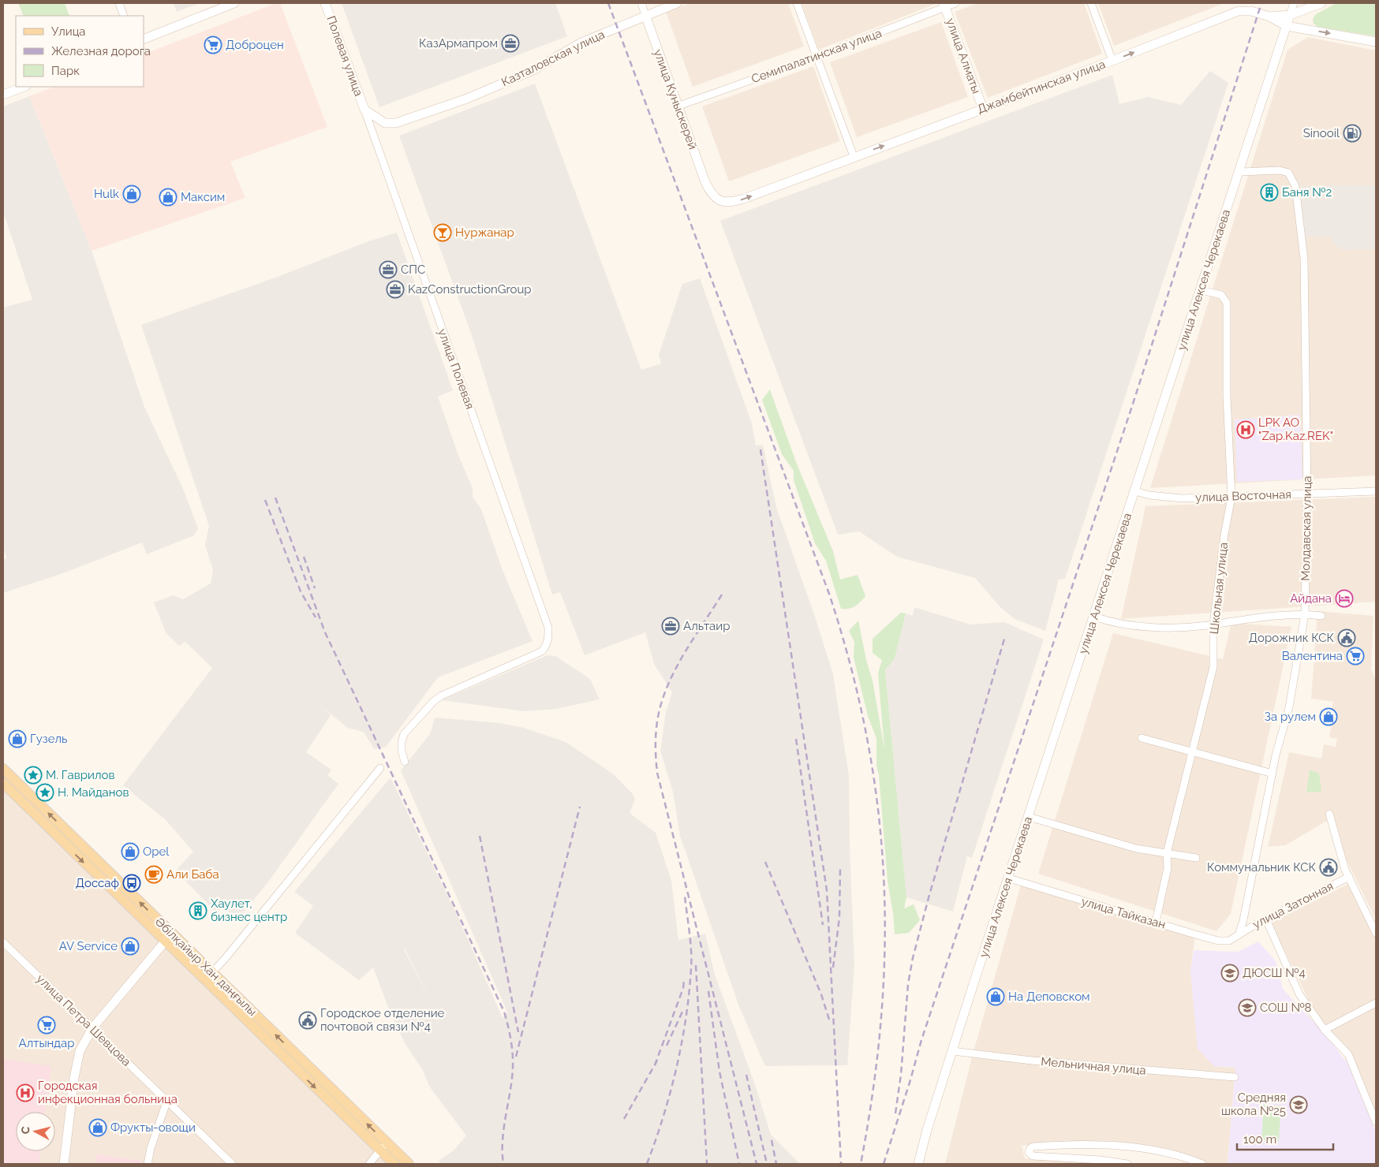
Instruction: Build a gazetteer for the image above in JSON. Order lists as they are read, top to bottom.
{
  "streets": {
    "main road": ["Әбілқайыр Хан даңғылы"],
    "street": [
      "Полевая улица",
      "Семипалатинская улица",
      "улица Алматы",
      "Казталовская улица",
      "Джамбейтинская улица",
      "улица Куныскерей",
      "улица Алексея Черекаева",
      "улица Полевая",
      "улица Восточная",
      "Молдавская улица",
      "Школьная улица",
      "улица Затонная",
      "улица Тайказан",
      "улица Петра Шевцова",
      "Мельничная улица"
    ]
  },
  "crossings": [
    ["Полевая улица", "Казталовская улица"],
    ["Полевая улица", "улица Полевая"],
    ["Семипалатинская улица", "улица Алматы"],
    ["Семипалатинская улица", "улица Куныскерей"],
    ["улица Алматы", "Джамбейтинская улица"],
    ["Казталовская улица", "улица Куныскерей"],
    ["Казталовская улица", "улица Полевая"],
    ["Джамбейтинская улица", "улица Куныскерей"],
    ["Джамбейтинская улица", "улица Алексея Черекаева"],
    ["улица Алексея Черекаева", "улица Восточная"],
    ["улица Алексея Черекаева", "Молдавская улица"],
    ["улица Алексея Черекаева", "Школьная улица"],
    ["улица Алексея Черекаева", "улица Тайказан"],
    ["улица Алексея Черекаева", "Мельничная улица"],
    ["улица Восточная", "Молдавская улица"],
    ["улица Восточная", "Школьная улица"],
    ["Молдавская улица", "улица Затонная"],
    ["Молдавская улица", "улица Тайказан"],
    ["Школьная улица", "улица Тайказан"],
    ["улица Затонная", "улица Тайказан"]
  ],
  "one_way": ["Джамбейтинская улица"],
  "places": {
    "office": [
      "КазАрмапром",
      "СПС",
      "KazConstructionGroup",
      "Альтаир"
    ],
    "supermarket": ["Доброцен", "Валентина", "Алтындар"],
    "fuel station": ["Sinooil"],
    "building": ["Баня №2", "Хаулет, бизнес центр"],
    "shop": [
      "Hulk",
      "Максим",
      "За рулем",
      "Гузель",
      "Opel",
      "AV Service",
      "На Деповском",
      "Фрукты-овощи"
    ],
    "bar": ["Нуржанар"],
    "hospital": ["LPK AO \"Zap.Kaz.REK\"", "Городская инфекционная больница"],
    "hotel": ["Айдана"],
    "public building": ["Дорожник КСК", "Коммунальник КСК", "Городское отделение почтовой связи №4"],
    "place": ["М. Гаврилов", "Н. Майданов"],
    "cafe": ["Али Баба"],
    "bus stop": ["Доссаф"],
    "school or university": ["ДЮСШ №4", "СОШ №8", "Средняя школа №25"]
  },
  "legend": ["Улица", "Железная дорога", "Парк"],
  "scale_bar": "100 m",
  "north": "left"
}
